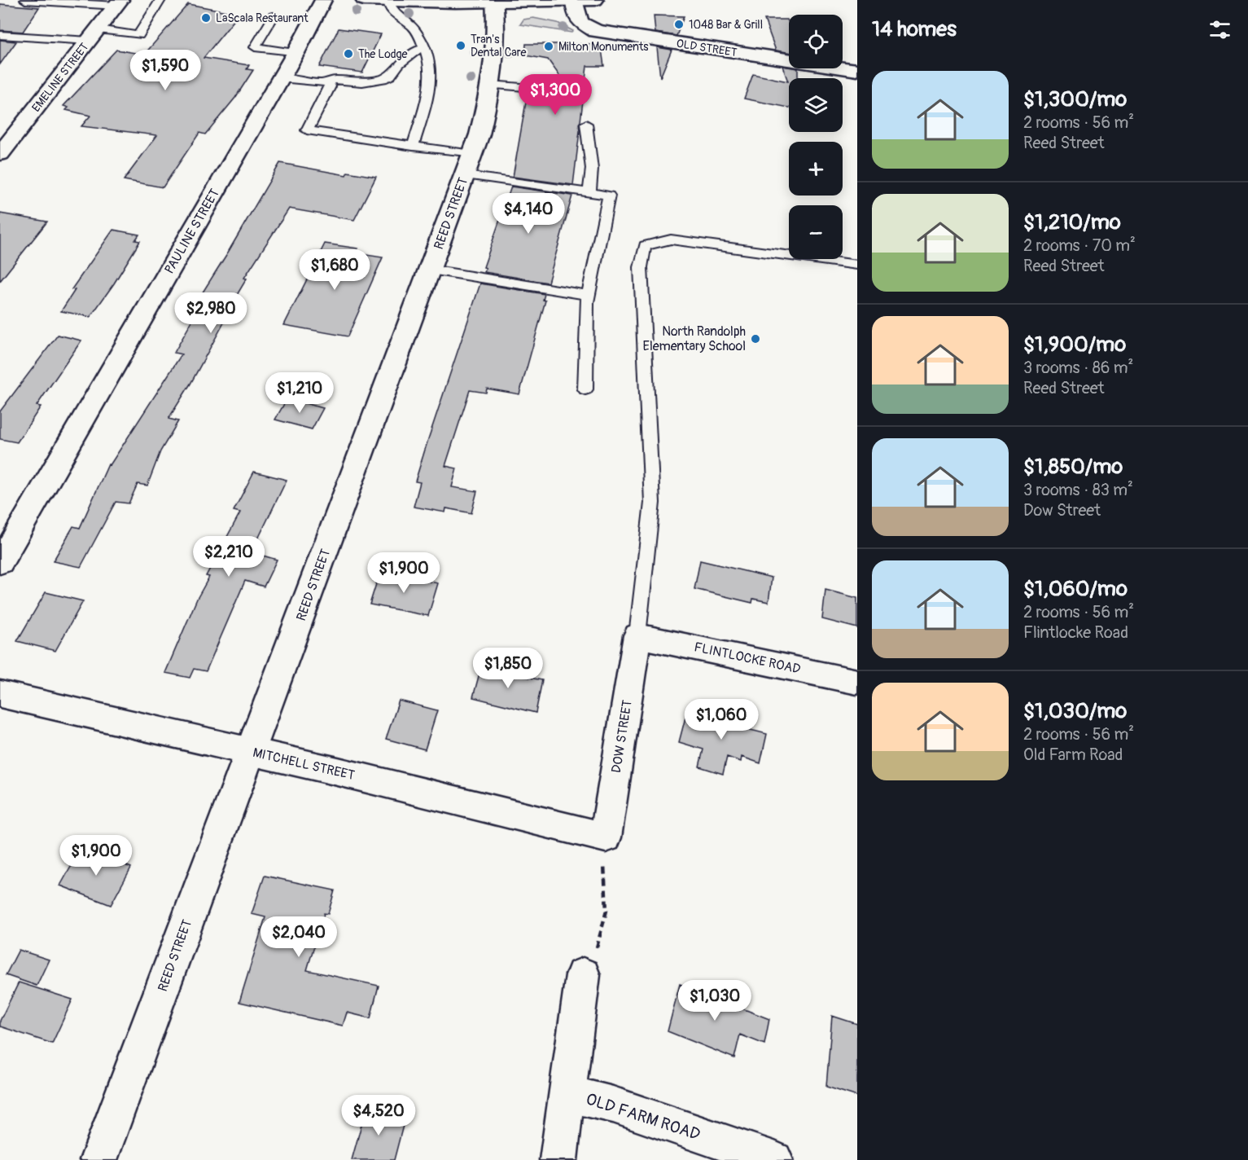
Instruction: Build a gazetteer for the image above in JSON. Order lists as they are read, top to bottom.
{
  "streets": {
    "street": [
      "OLD STREET",
      "EMELINE STREET",
      "REED STREET",
      "PAULINE STREET",
      "FLINTLOCKE ROAD",
      "DOW STREET",
      "MITCHELL STREET",
      "OLD FARM ROAD"
    ]
  },
  "crossings": [
    ["REED STREET", "MITCHELL STREET"],
    ["FLINTLOCKE ROAD", "DOW STREET"],
    ["DOW STREET", "MITCHELL STREET"]
  ],
  "places": [
    "LaScala Restaurant",
    "1048 Bar & Grill",
    "Tran's Dental Care",
    "Milton Monuments",
    "The Lodge",
    "North Randolph Elementary School"
  ],
  "page": {
    "heading": "14 homes",
    "map_buttons": ["+", "−"],
    "price": [
      "$1,590",
      "$1,300",
      "$4,140",
      "$1,680",
      "$2,980",
      "$1,210",
      "$2,210",
      "$1,900",
      "$1,850",
      "$1,060",
      "$1,900",
      "$2,040",
      "$1,030",
      "$4,520"
    ],
    "list": [
      {
        "name": "$1,300/mo",
        "note": "2 rooms · 56 m² · Reed Street"
      },
      {
        "name": "$1,210/mo",
        "note": "2 rooms · 70 m² · Reed Street"
      },
      {
        "name": "$1,900/mo",
        "note": "3 rooms · 86 m² · Reed Street"
      },
      {
        "name": "$1,850/mo",
        "note": "3 rooms · 83 m² · Dow Street"
      },
      {
        "name": "$1,060/mo",
        "note": "2 rooms · 56 m² · Flintlocke Road"
      },
      {
        "name": "$1,030/mo",
        "note": "2 rooms · 56 m² · Old Farm Road"
      }
    ]
  }
}
